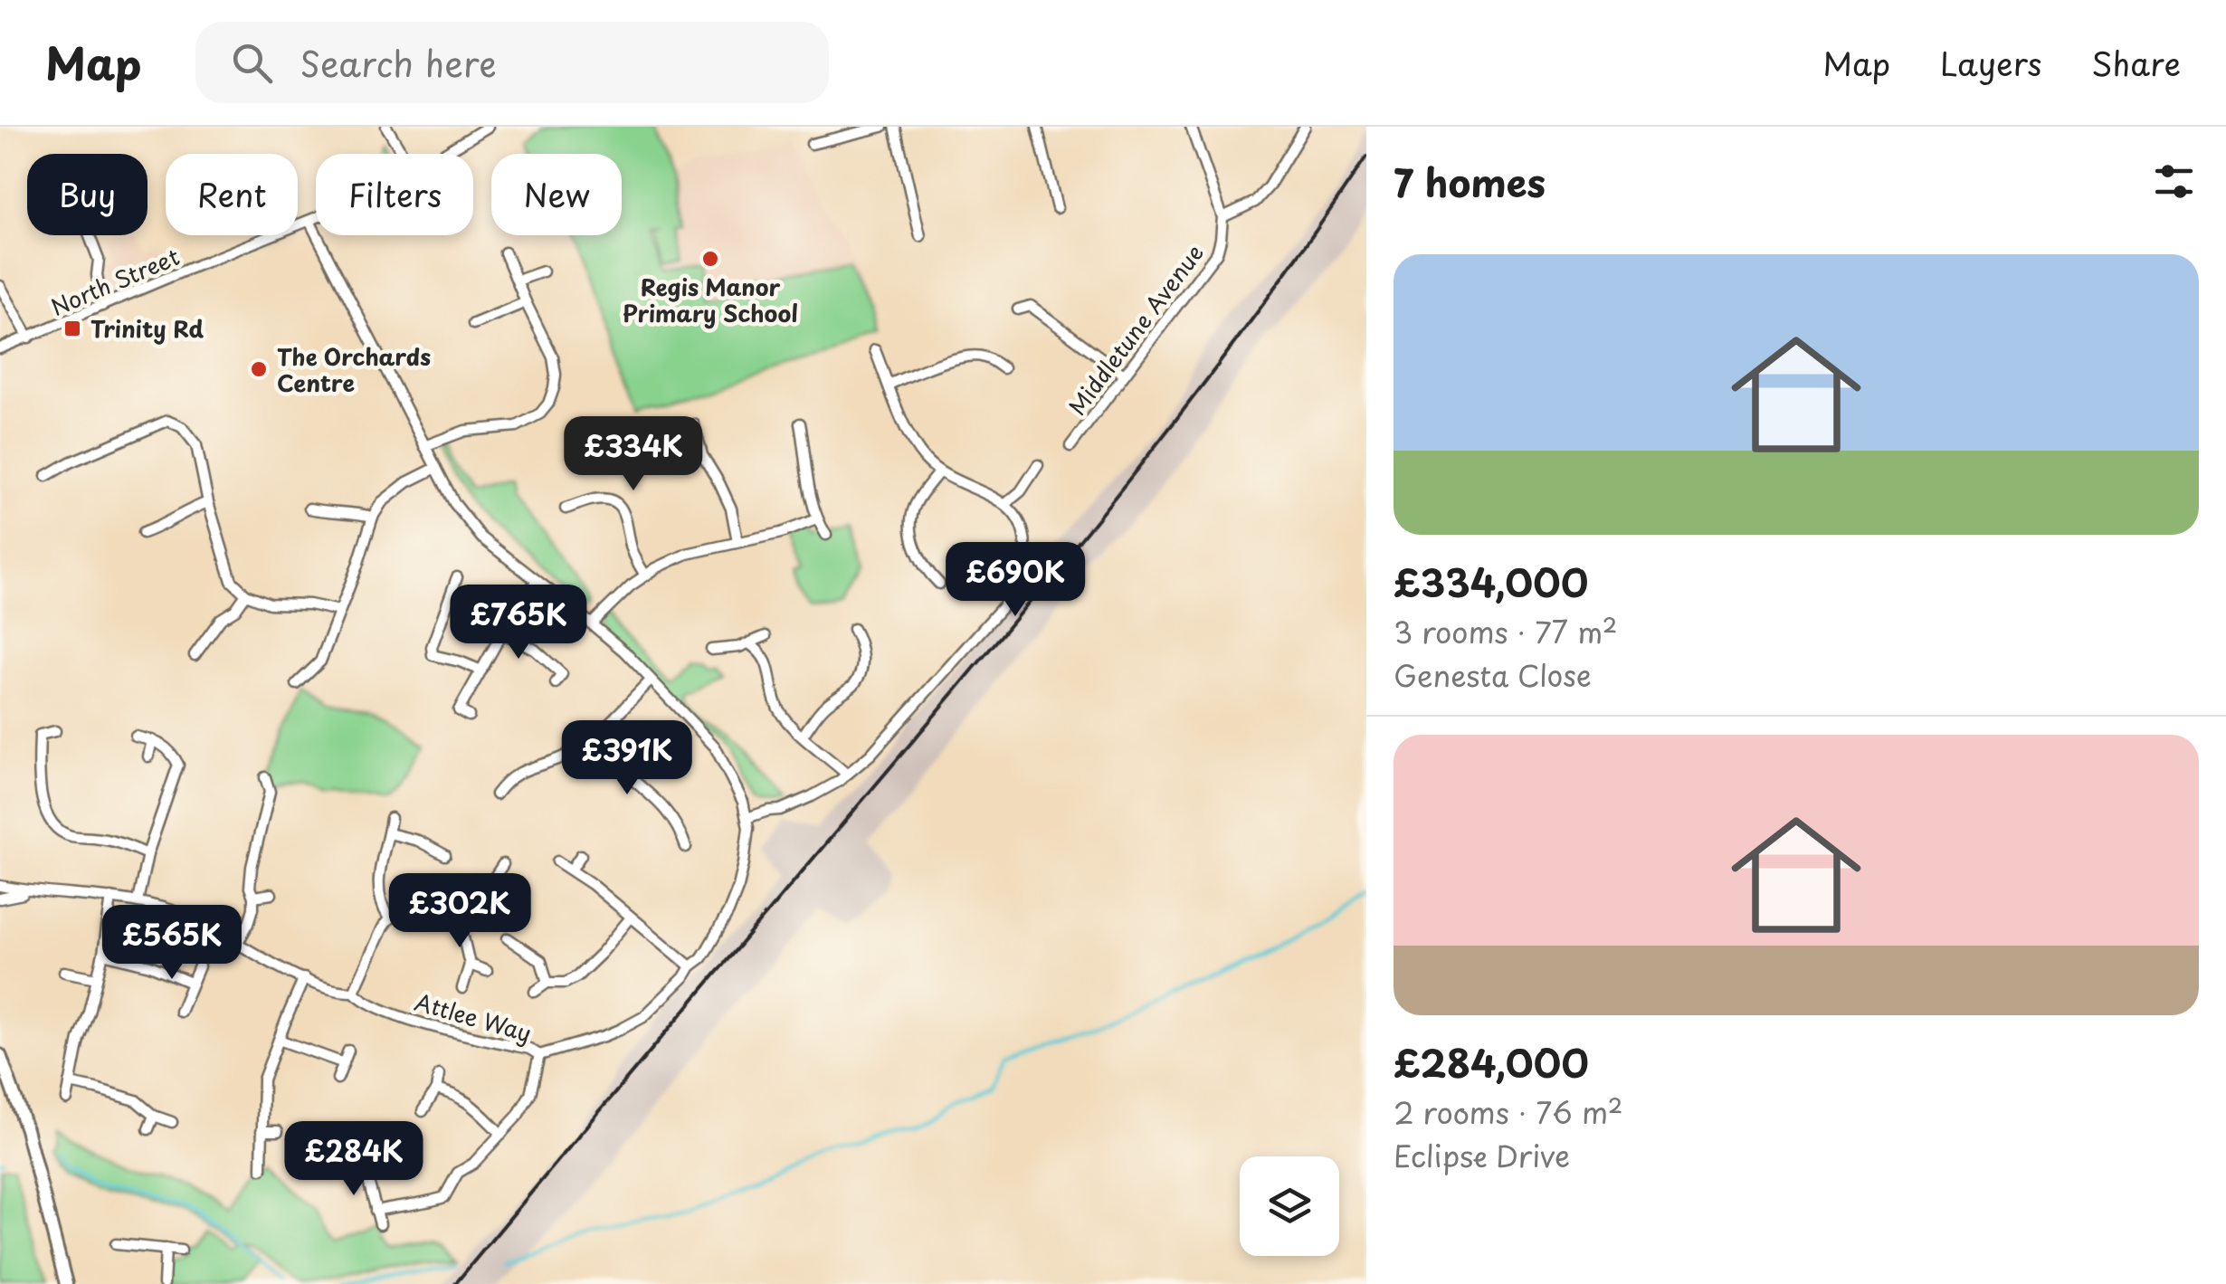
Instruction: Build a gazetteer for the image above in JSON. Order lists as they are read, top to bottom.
{
  "streets": {
    "street": ["North Street", "Middletune Avenue", "Attlee Way"]
  },
  "crossings": [
    ["North Street", "Attlee Way"]
  ],
  "places": {
    "other": ["Regis Manor Primary School", "The Orchards Centre"],
    "transit": ["Trinity Rd"]
  },
  "page": {
    "header": "Map",
    "search": "Search here",
    "nav": ["Map", "Layers", "Share"],
    "heading": "7 homes",
    "chip": [
      "Buy",
      "Rent",
      "Filters",
      "New"
    ],
    "list": [
      {
        "name": "£334,000",
        "note": "3 rooms · 77 m² · Genesta Close"
      },
      {
        "name": "£284,000",
        "note": "2 rooms · 76 m² · Eclipse Drive"
      }
    ],
    "price": [
      "£334K",
      "£690K",
      "£765K",
      "£391K",
      "£302K",
      "£565K",
      "£284K"
    ]
  }
}
